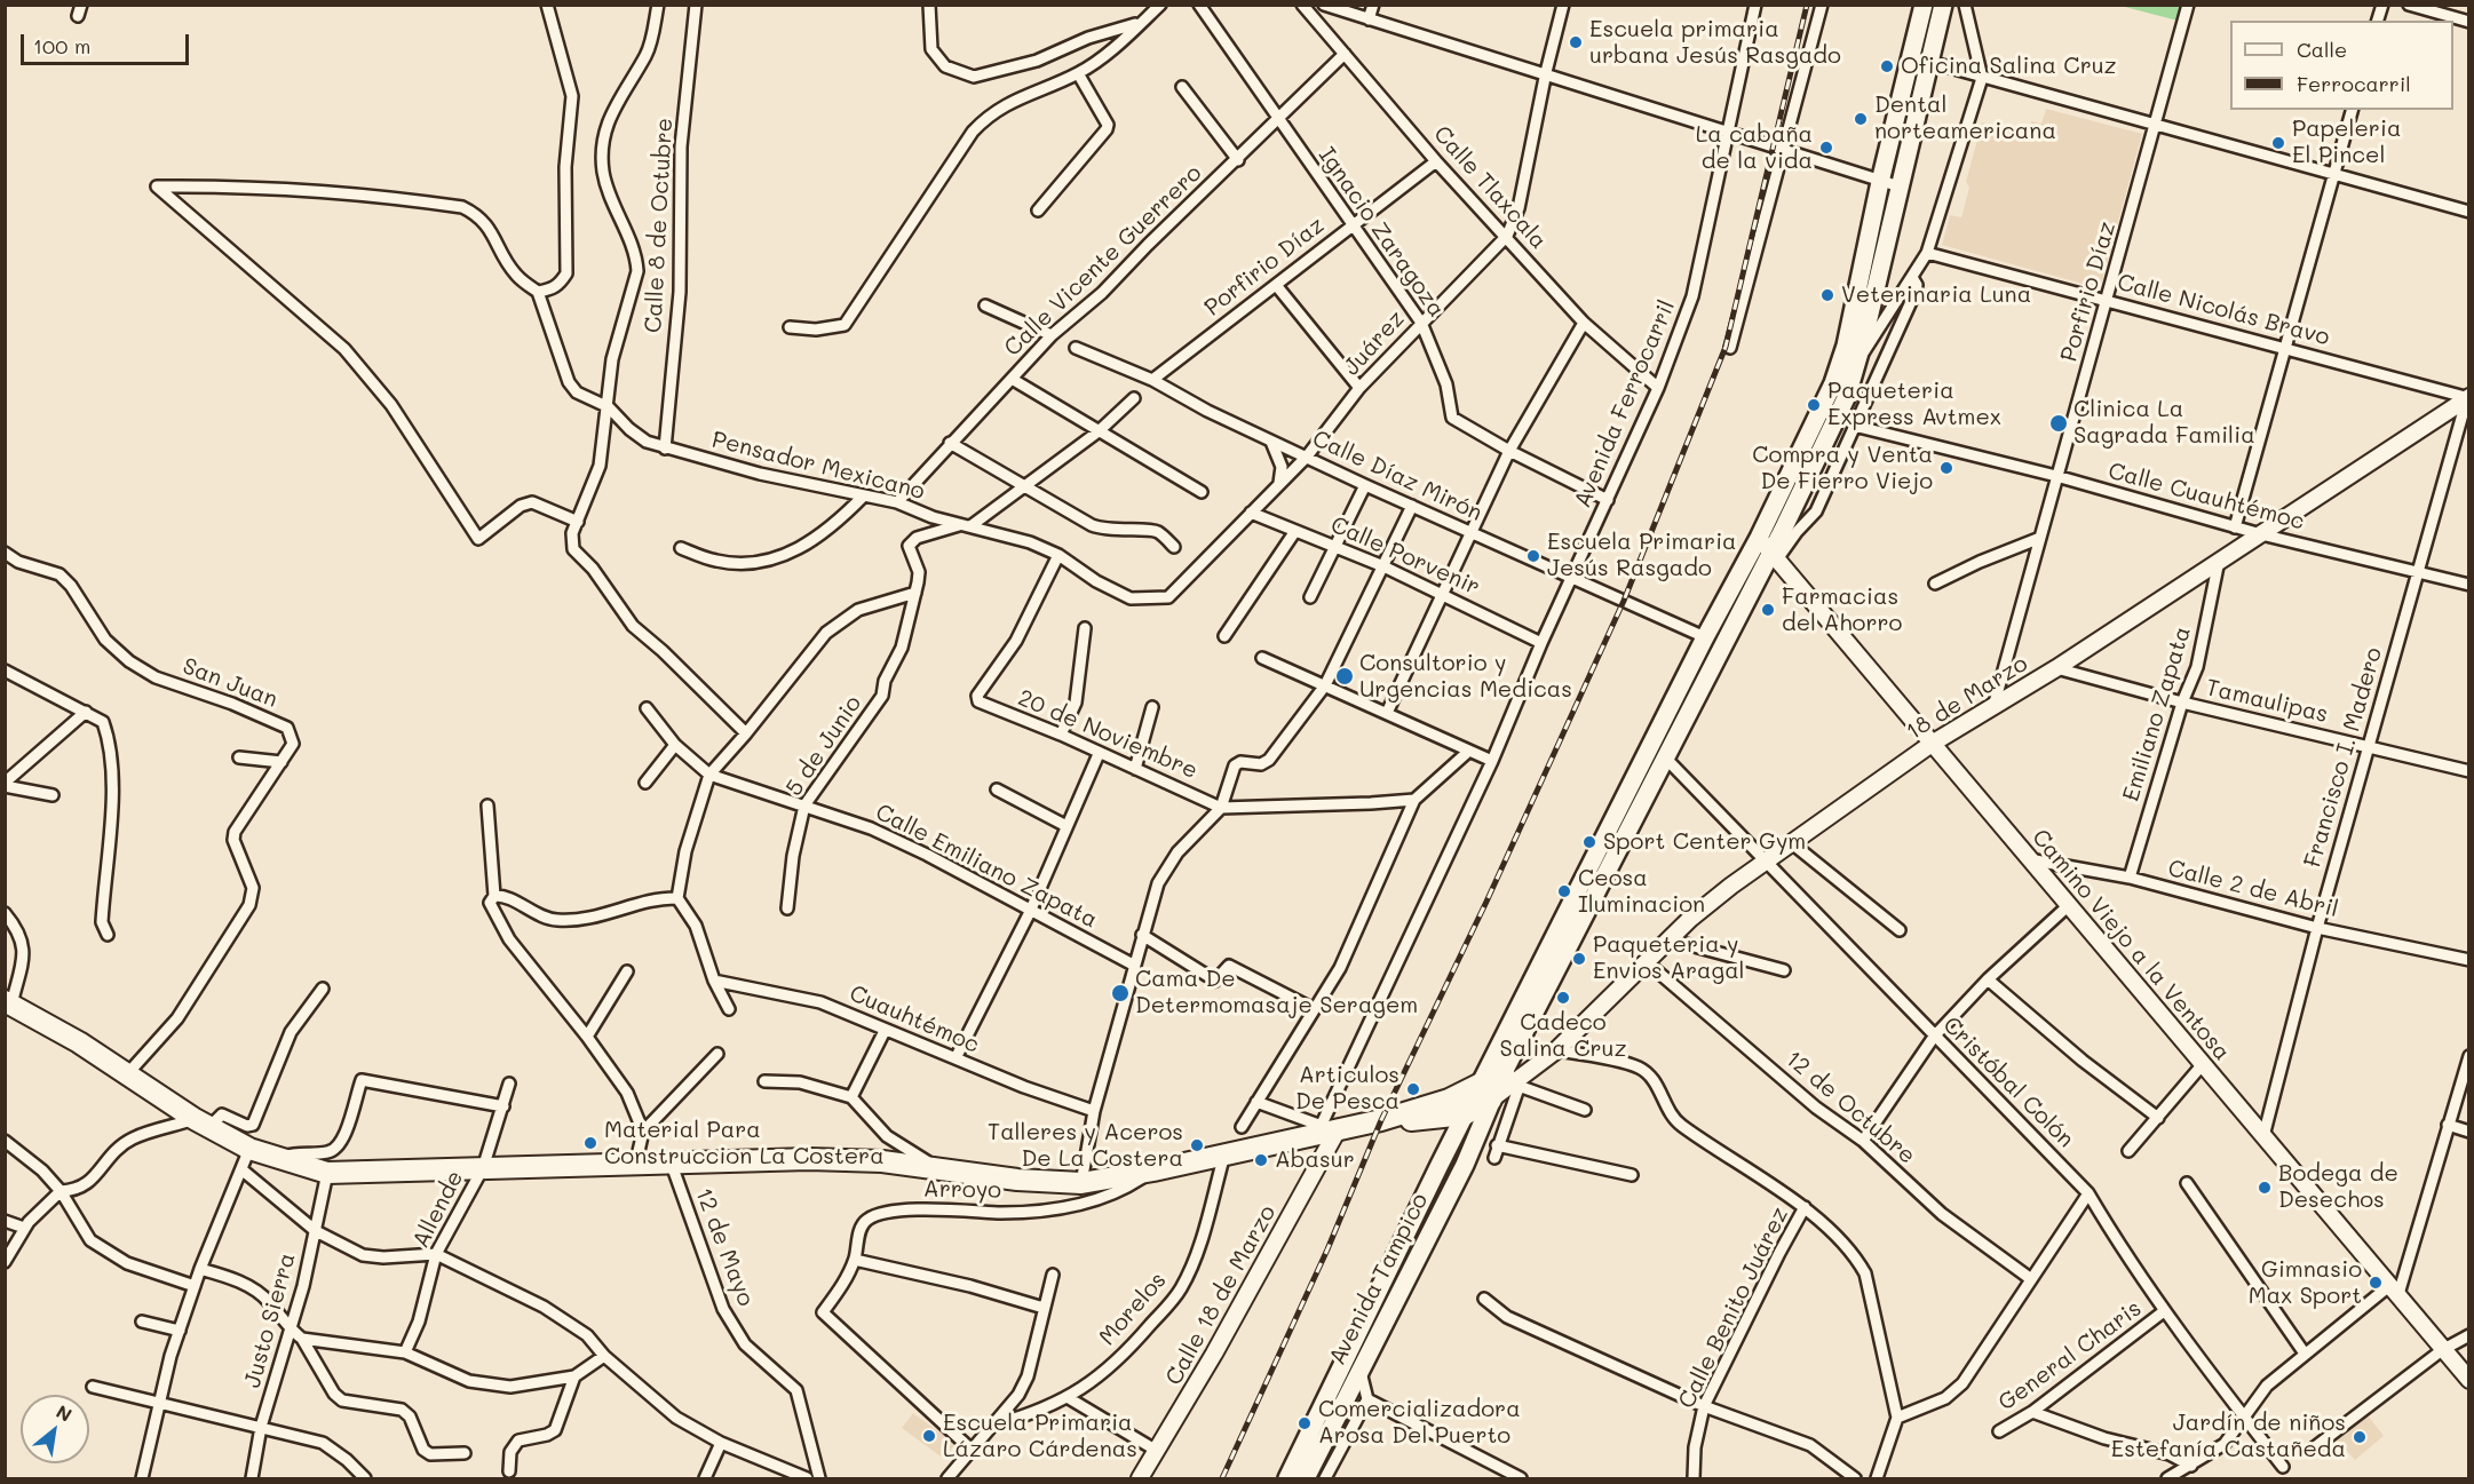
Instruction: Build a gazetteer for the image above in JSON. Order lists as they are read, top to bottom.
{
  "streets": {
    "main road": [
      "18 de Marzo",
      "Camino Viejo a la Ventosa",
      "Avenida Tampico",
      "Calle 18 de Marzo"
    ],
    "street": [
      "Calle Tlaxcala",
      "Calle 8 de Octubre",
      "Ignacio Zaragoza",
      "Calle Vicente Guerrero",
      "Porfirio Díaz",
      "Calle Nicolás Bravo",
      "Juárez",
      "Avenida Ferrocarril",
      "Pensador Mexicano",
      "Calle Díaz Mirón",
      "Calle Cuauhtémoc",
      "Calle Porvenir",
      "San Juan",
      "Tamaulipas",
      "Emiliano Zapata",
      "20 de Noviembre",
      "5 de Junio",
      "Francisco I. Madero",
      "Calle Emiliano Zapata",
      "Calle 2 de Abril",
      "Cuauhtémoc",
      "Cristóbal Colón",
      "12 de Octubre",
      "Arroyo",
      "Allende",
      "12 de Mayo",
      "Calle Benito Juárez",
      "Morelos",
      "Justo Sierra",
      "General Charis"
    ]
  },
  "crossings": [
    ["Calle Tlaxcala", "Calle Vicente Guerrero"],
    ["Calle Tlaxcala", "Porfirio Díaz"],
    ["Calle Tlaxcala", "Juárez"],
    ["Calle Tlaxcala", "Avenida Ferrocarril"],
    ["Calle 8 de Octubre", "Pensador Mexicano"],
    ["Ignacio Zaragoza", "Calle Vicente Guerrero"],
    ["Ignacio Zaragoza", "Porfirio Díaz"],
    ["Ignacio Zaragoza", "Juárez"],
    ["Ignacio Zaragoza", "Avenida Ferrocarril"],
    ["Calle Vicente Guerrero", "Pensador Mexicano"],
    ["Porfirio Díaz", "Calle Nicolás Bravo"],
    ["Porfirio Díaz", "Calle Díaz Mirón"],
    ["Porfirio Díaz", "Calle Cuauhtémoc"],
    ["Porfirio Díaz", "18 de Marzo"],
    ["Calle Nicolás Bravo", "18 de Marzo"],
    ["Calle Nicolás Bravo", "Francisco I. Madero"],
    ["Juárez", "Pensador Mexicano"],
    ["Juárez", "Calle Díaz Mirón"],
    ["Juárez", "Calle Porvenir"],
    ["Avenida Ferrocarril", "Calle Díaz Mirón"],
    ["Avenida Ferrocarril", "Calle Porvenir"],
    ["Avenida Ferrocarril", "Calle 18 de Marzo"],
    ["Pensador Mexicano", "20 de Noviembre"],
    ["Pensador Mexicano", "5 de Junio"],
    ["Calle Cuauhtémoc", "18 de Marzo"],
    ["Calle Cuauhtémoc", "Francisco I. Madero"],
    ["18 de Marzo", "Tamaulipas"],
    ["18 de Marzo", "Emiliano Zapata"],
    ["18 de Marzo", "Francisco I. Madero"],
    ["18 de Marzo", "Camino Viejo a la Ventosa"],
    ["18 de Marzo", "Cristóbal Colón"],
    ["18 de Marzo", "12 de Octubre"],
    ["Tamaulipas", "Emiliano Zapata"],
    ["Tamaulipas", "Francisco I. Madero"],
    ["Emiliano Zapata", "Calle 2 de Abril"],
    ["5 de Junio", "Calle Emiliano Zapata"],
    ["Francisco I. Madero", "Calle 2 de Abril"],
    ["Francisco I. Madero", "Camino Viejo a la Ventosa"],
    ["Calle 2 de Abril", "Camino Viejo a la Ventosa"],
    ["Cristóbal Colón", "General Charis"]
  ],
  "places": [
    "Escuela primaria urbana Jesús Rasgado",
    "Oficina Salina Cruz",
    "Dental norteamericana",
    "Papeleria El Pincel",
    "La cabaña de la vida",
    "Veterinaria Luna",
    "Paqueteria Express Avtmex",
    "Clinica La Sagrada Familia",
    "Compra y Venta De Fierro Viejo",
    "Escuela Primaria Jesús Rasgado",
    "Farmacias del Ahorro",
    "Consultorio y Urgencias Medicas",
    "Sport Center Gym",
    "Ceosa Iluminacion",
    "Paqueteria y Envios Aragal",
    "Cama De Determomasaje Seragem",
    "Cadeco Salina Cruz",
    "Articulos De Pesca",
    "Material Para Construccion La Costera",
    "Talleres y Aceros De La Costera",
    "Abasur",
    "Bodega de Desechos",
    "Gimnasio Max Sport",
    "Comercializadora Arosa Del Puerto",
    "Escuela Primaria Lázaro Cárdenas",
    "Jardín de niños Estefanía Castañeda"
  ],
  "legend": ["Calle", "Ferrocarril"],
  "scale_bar": "100 m",
  "north": "top right"
}
